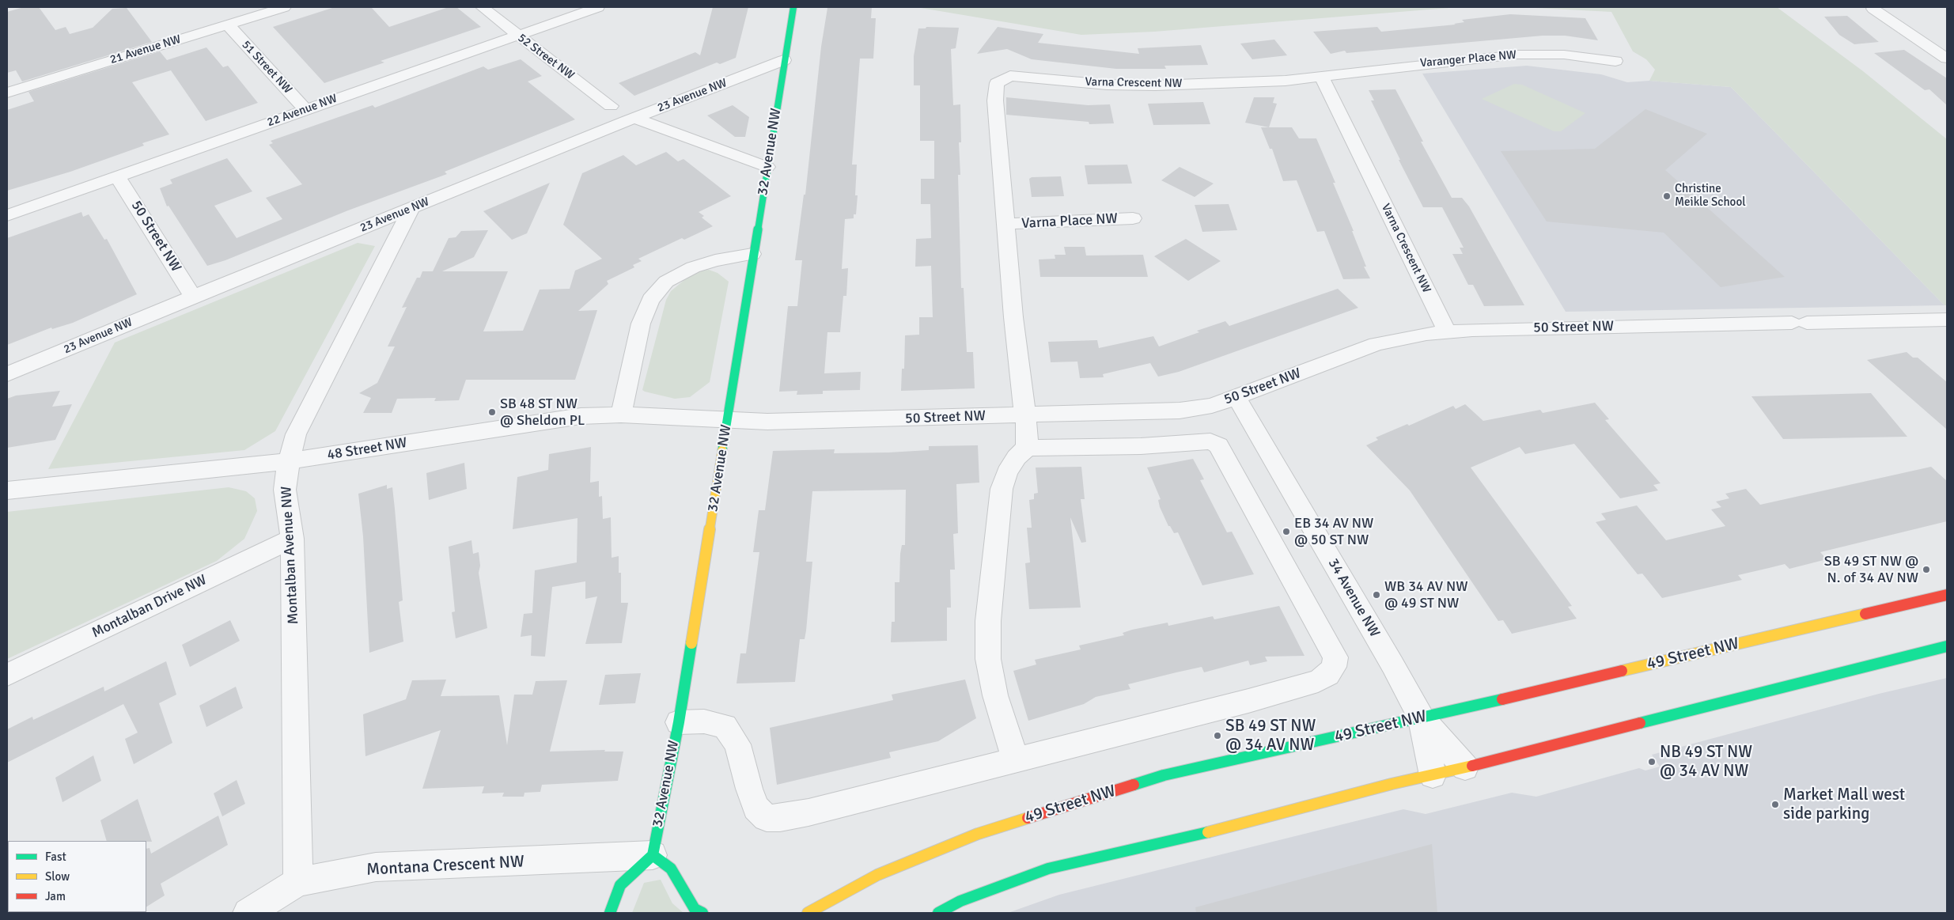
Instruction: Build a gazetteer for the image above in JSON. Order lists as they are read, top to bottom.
{
  "streets": {
    "street": [
      "21 Avenue NW",
      "52 Street NW",
      "Varanger Place NW",
      "51 Street NW",
      "Varna Crescent NW",
      "23 Avenue NW",
      "22 Avenue NW",
      "32 Avenue NW",
      "Varna Place NW",
      "50 Street NW",
      "48 Street NW",
      "Montalban Avenue NW",
      "34 Avenue NW",
      "Montalban Drive NW",
      "49 Street NW",
      "Montana Crescent NW"
    ]
  },
  "crossings": [
    ["21 Avenue NW", "51 Street NW"],
    ["52 Street NW", "22 Avenue NW"],
    ["Varanger Place NW", "Varna Crescent NW"],
    ["51 Street NW", "22 Avenue NW"],
    ["Varna Crescent NW", "Varna Place NW"],
    ["Varna Crescent NW", "50 Street NW"],
    ["23 Avenue NW", "32 Avenue NW"],
    ["23 Avenue NW", "50 Street NW"],
    ["23 Avenue NW", "Montalban Avenue NW"],
    ["22 Avenue NW", "50 Street NW"],
    ["32 Avenue NW", "50 Street NW"],
    ["32 Avenue NW", "48 Street NW"],
    ["32 Avenue NW", "Montana Crescent NW"],
    ["50 Street NW", "48 Street NW"],
    ["50 Street NW", "34 Avenue NW"],
    ["48 Street NW", "Montalban Avenue NW"],
    ["Montalban Avenue NW", "Montalban Drive NW"],
    ["Montalban Avenue NW", "Montana Crescent NW"],
    ["34 Avenue NW", "49 Street NW"]
  ],
  "places": [
    "Christine Meikle School",
    "SB 48 ST NW @ Sheldon PL",
    "EB 34 AV NW @ 50 ST NW",
    "SB 49 ST NW @ N. of 34 AV NW",
    "WB 34 AV NW @ 49 ST NW",
    "SB 49 ST NW @ 34 AV NW",
    "NB 49 ST NW @ 34 AV NW",
    "Market Mall west side parking"
  ],
  "legend": ["Fast", "Slow", "Jam"]
}
